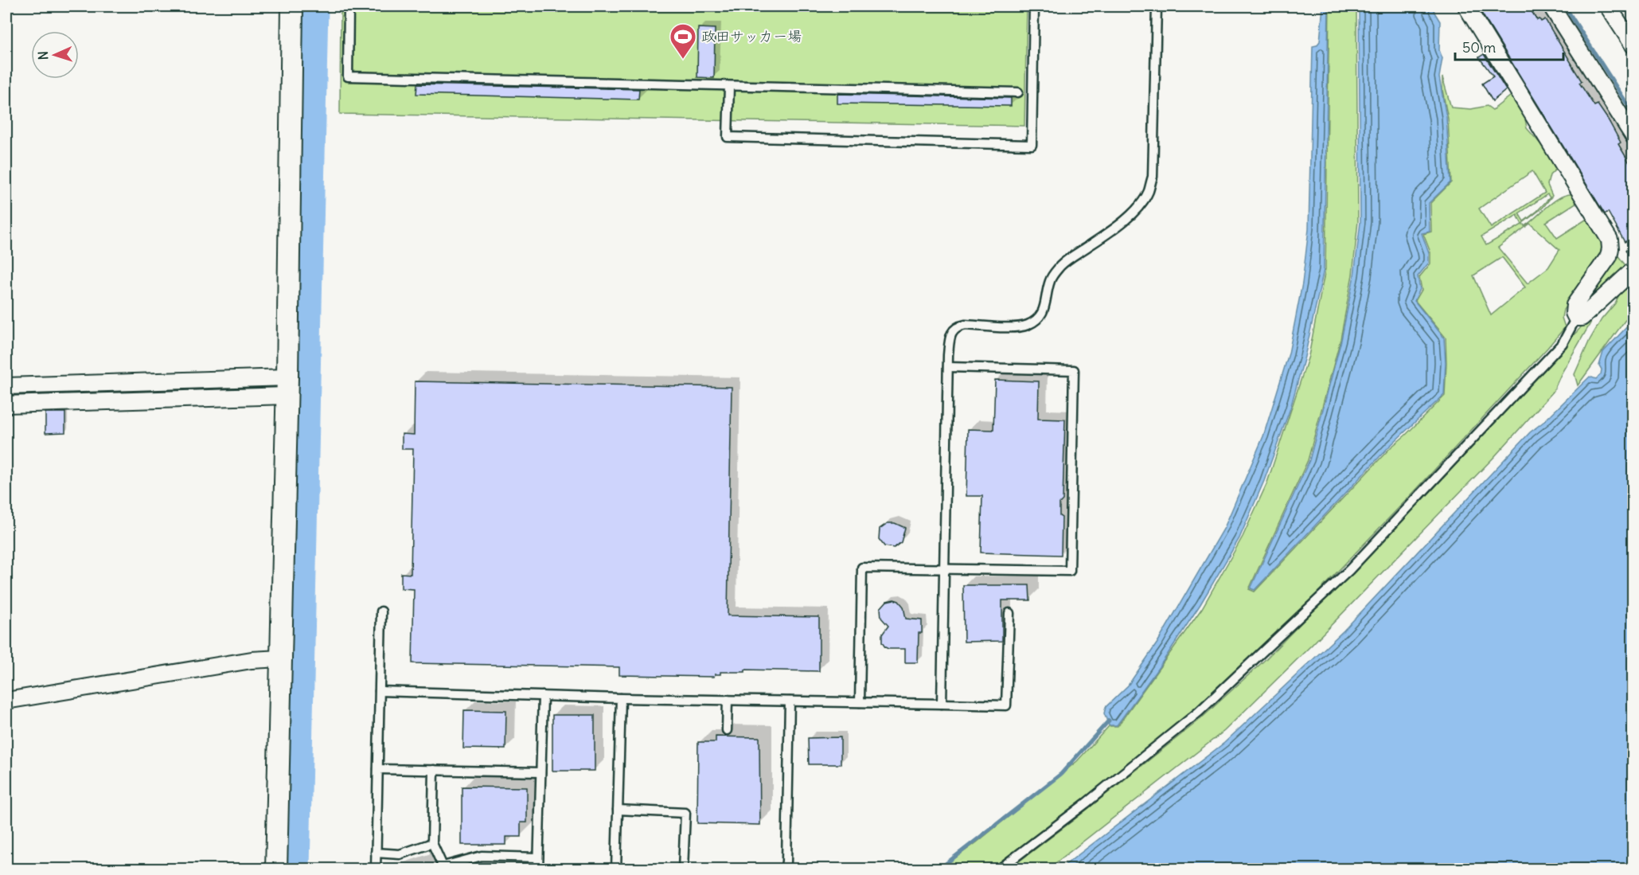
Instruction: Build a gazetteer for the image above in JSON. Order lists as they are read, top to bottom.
{
  "places": {
    "sports": ["政田サッカー場"]
  },
  "scale_bar": "50 m",
  "north": "left"
}
